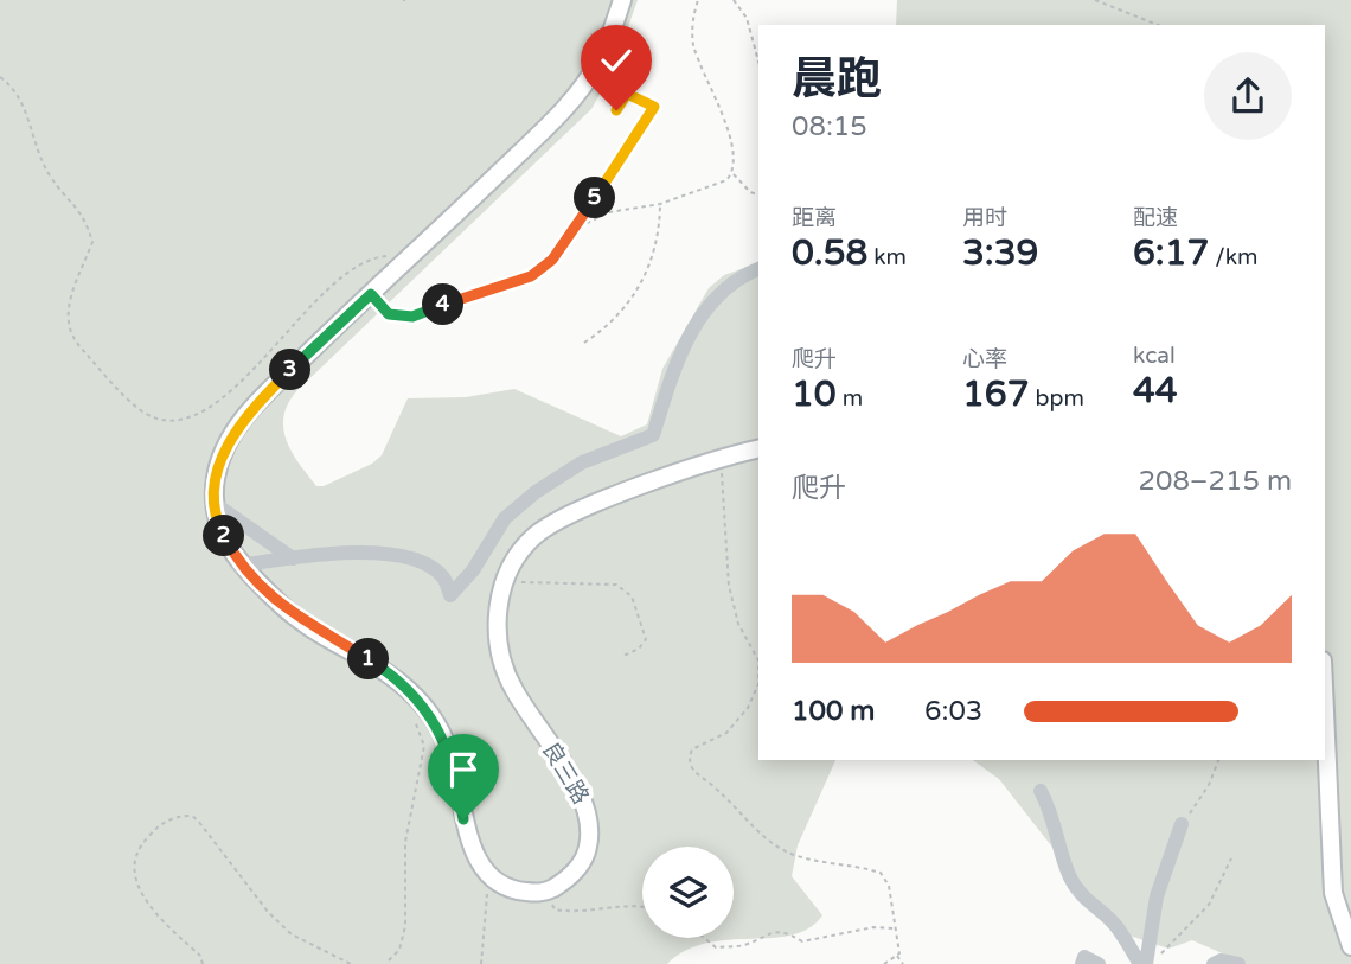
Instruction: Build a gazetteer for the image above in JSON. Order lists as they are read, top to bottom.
{
  "streets": {
    "main road": ["良三路"]
  },
  "page": {
    "heading": ["晨跑", "08:15"],
    "stats": [
      ["距离", "0.58 km"],
      ["用时", "3:39"],
      ["配速", "6:17 /km"],
      ["爬升", "10 m"],
      ["心率", "167 bpm"],
      ["kcal", "44"]
    ],
    "pins": [
      "5",
      "4",
      "3",
      "2",
      "1"
    ],
    "chart": ["爬升", "208–215 m"],
    "list": [
      {
        "name": "100 m",
        "note": "6:03"
      }
    ]
  }
}
